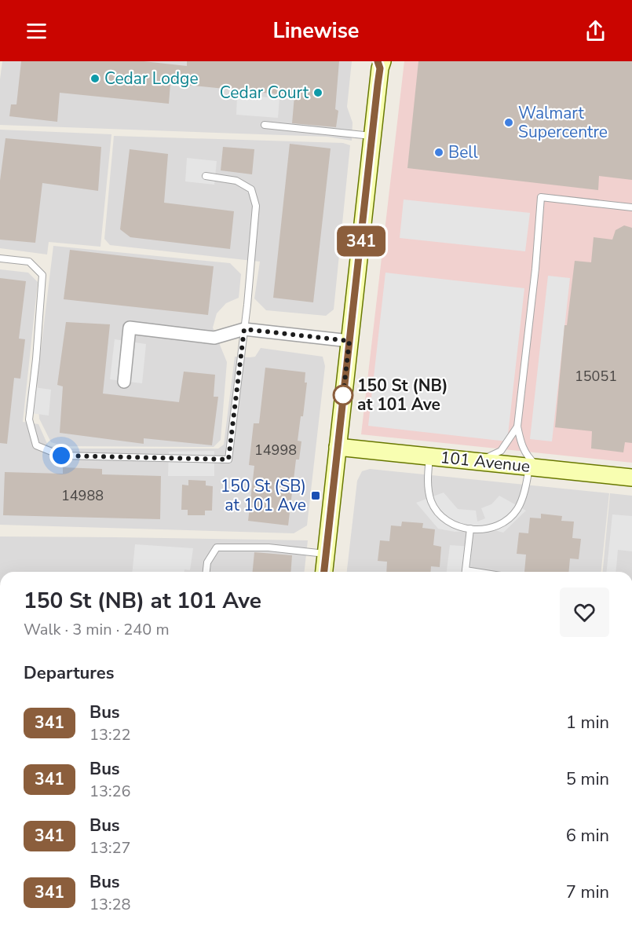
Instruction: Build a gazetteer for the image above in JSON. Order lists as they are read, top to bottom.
{
  "streets": {
    "main road": ["101 Avenue"]
  },
  "places": {
    "other": [
      "Cedar Lodge",
      "Cedar Court",
      "Walmart Supercentre",
      "Bell",
      "150 St (NB) at 101 Ave"
    ],
    "transit": ["150 St (SB) at 101 Ave"]
  },
  "lines": ["bus line 341"],
  "house_numbers": ["15051", "14998", "14988"],
  "page": {
    "header": "Linewise",
    "on_map": "341",
    "heading": [
      ["150 St (NB) at 101 Ave", "Walk · 3 min · 240 m"],
      "Departures"
    ],
    "list": [
      {
        "mark": "341",
        "name": "Bus",
        "note": "13:22",
        "value": "1 min"
      },
      {
        "mark": "341",
        "name": "Bus",
        "note": "13:26",
        "value": "5 min"
      },
      {
        "mark": "341",
        "name": "Bus",
        "note": "13:27",
        "value": "6 min"
      },
      {
        "mark": "341",
        "name": "Bus",
        "note": "13:28",
        "value": "7 min"
      }
    ]
  }
}
